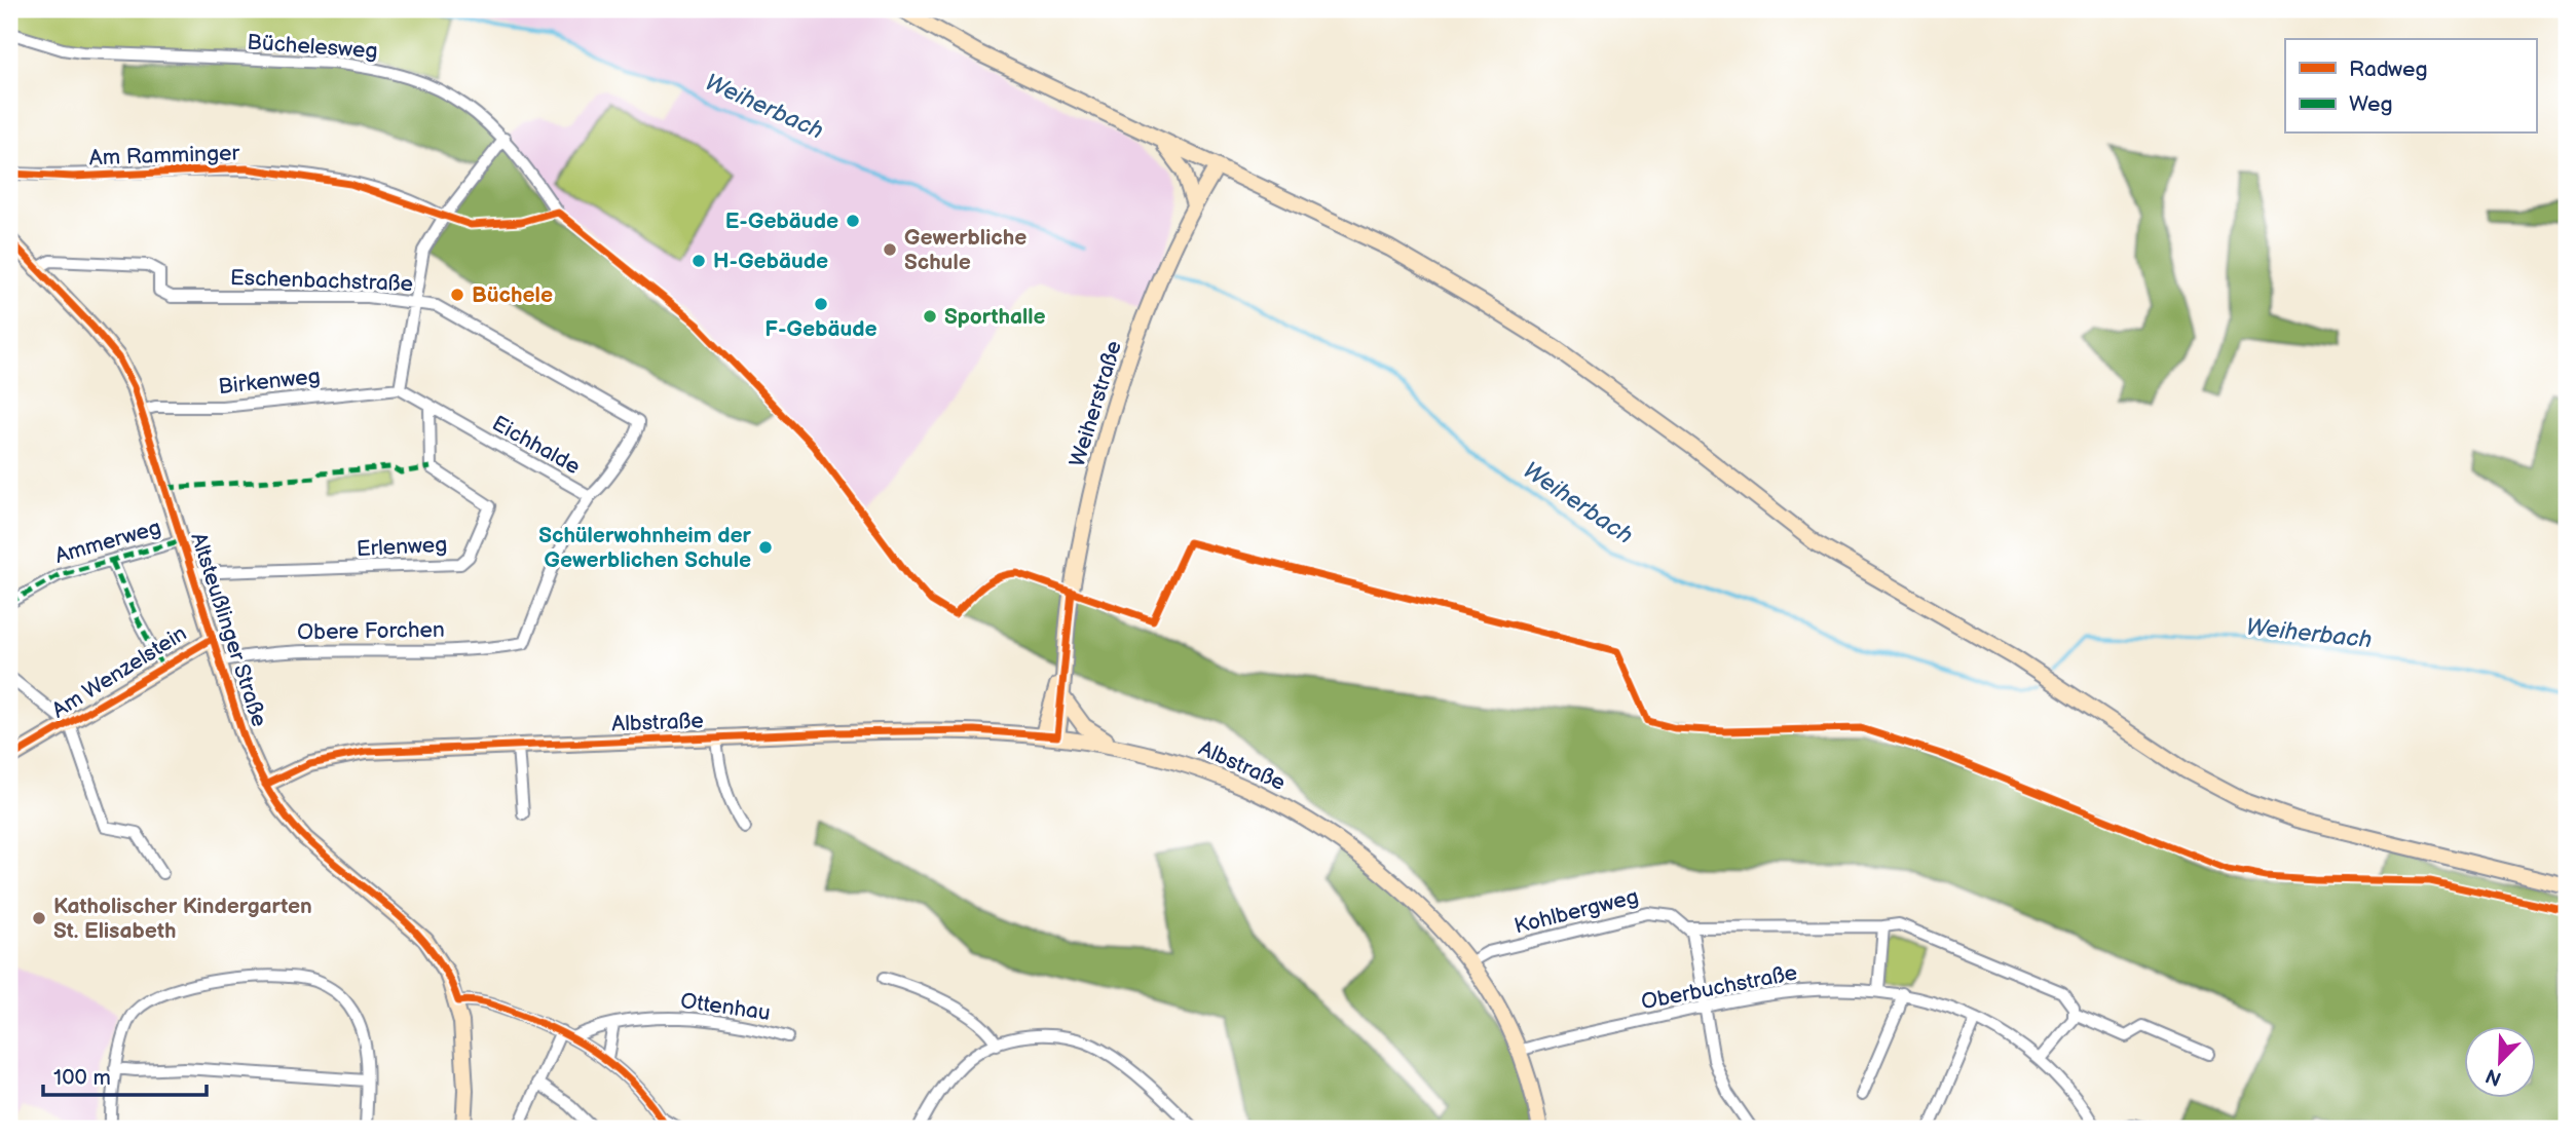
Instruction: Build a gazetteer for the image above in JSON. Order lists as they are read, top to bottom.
{
  "streets": {
    "street": [
      "Büchelesweg",
      "Am Ramminger",
      "Eschenbachstraße",
      "Birkenweg",
      "Weiherstraße",
      "Eichhalde",
      "Ammerweg",
      "Erlenweg",
      "Altsteußlinger Straße",
      "Obere Forchen",
      "Am Wenzelstein",
      "Albstraße",
      "Kohlbergweg",
      "Oberbuchstraße",
      "Ottenhau"
    ]
  },
  "crossings": [
    ["Eschenbachstraße", "Eichhalde"],
    ["Eschenbachstraße", "Altsteußlinger Straße"],
    ["Birkenweg", "Eichhalde"],
    ["Birkenweg", "Altsteußlinger Straße"],
    ["Weiherstraße", "Albstraße"],
    ["Eichhalde", "Erlenweg"],
    ["Eichhalde", "Obere Forchen"],
    ["Ammerweg", "Altsteußlinger Straße"],
    ["Erlenweg", "Altsteußlinger Straße"],
    ["Altsteußlinger Straße", "Obere Forchen"],
    ["Altsteußlinger Straße", "Am Wenzelstein"],
    ["Altsteußlinger Straße", "Albstraße"],
    ["Albstraße", "Kohlbergweg"],
    ["Albstraße", "Oberbuchstraße"]
  ],
  "water": ["Weiherbach"],
  "places": [
    "E-Gebäude",
    "Gewerbliche Schule",
    "H-Gebäude",
    "Büchele",
    "F-Gebäude",
    "Sporthalle",
    "Schülerwohnheim der Gewerblichen Schule",
    "Katholischer Kindergarten St. Elisabeth"
  ],
  "legend": ["Radweg", "Weg"],
  "scale_bar": "100 m",
  "north": "bottom left"
}
